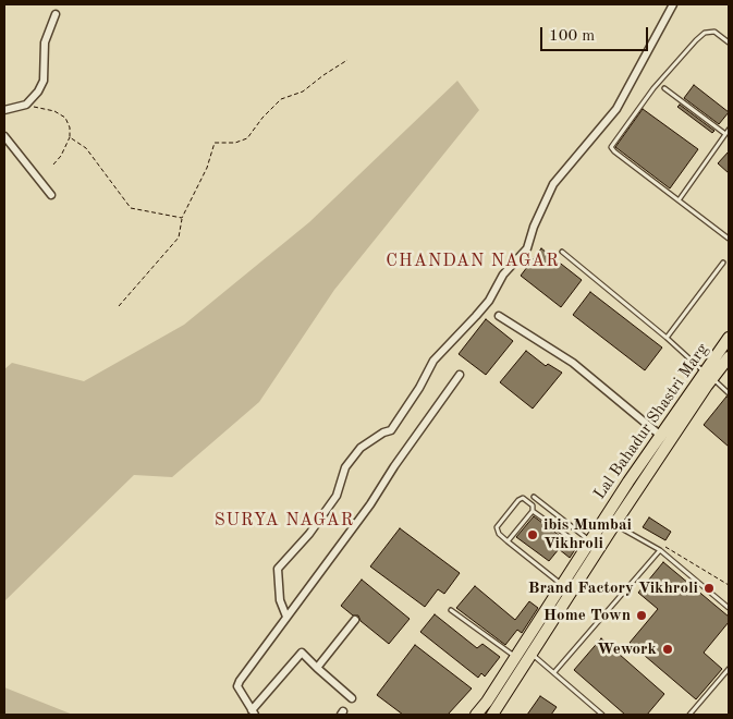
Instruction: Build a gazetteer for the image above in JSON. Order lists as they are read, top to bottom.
{
  "streets": {
    "main road": ["Lal Bahadur Shastri Marg"]
  },
  "districts": ["CHANDAN NAGAR", "SURYA NAGAR"],
  "places": [
    "ibis Mumbai Vikhroli",
    "Brand Factory Vikhroli",
    "Home Town",
    "Wework"
  ],
  "scale_bar": "100 m"
}
